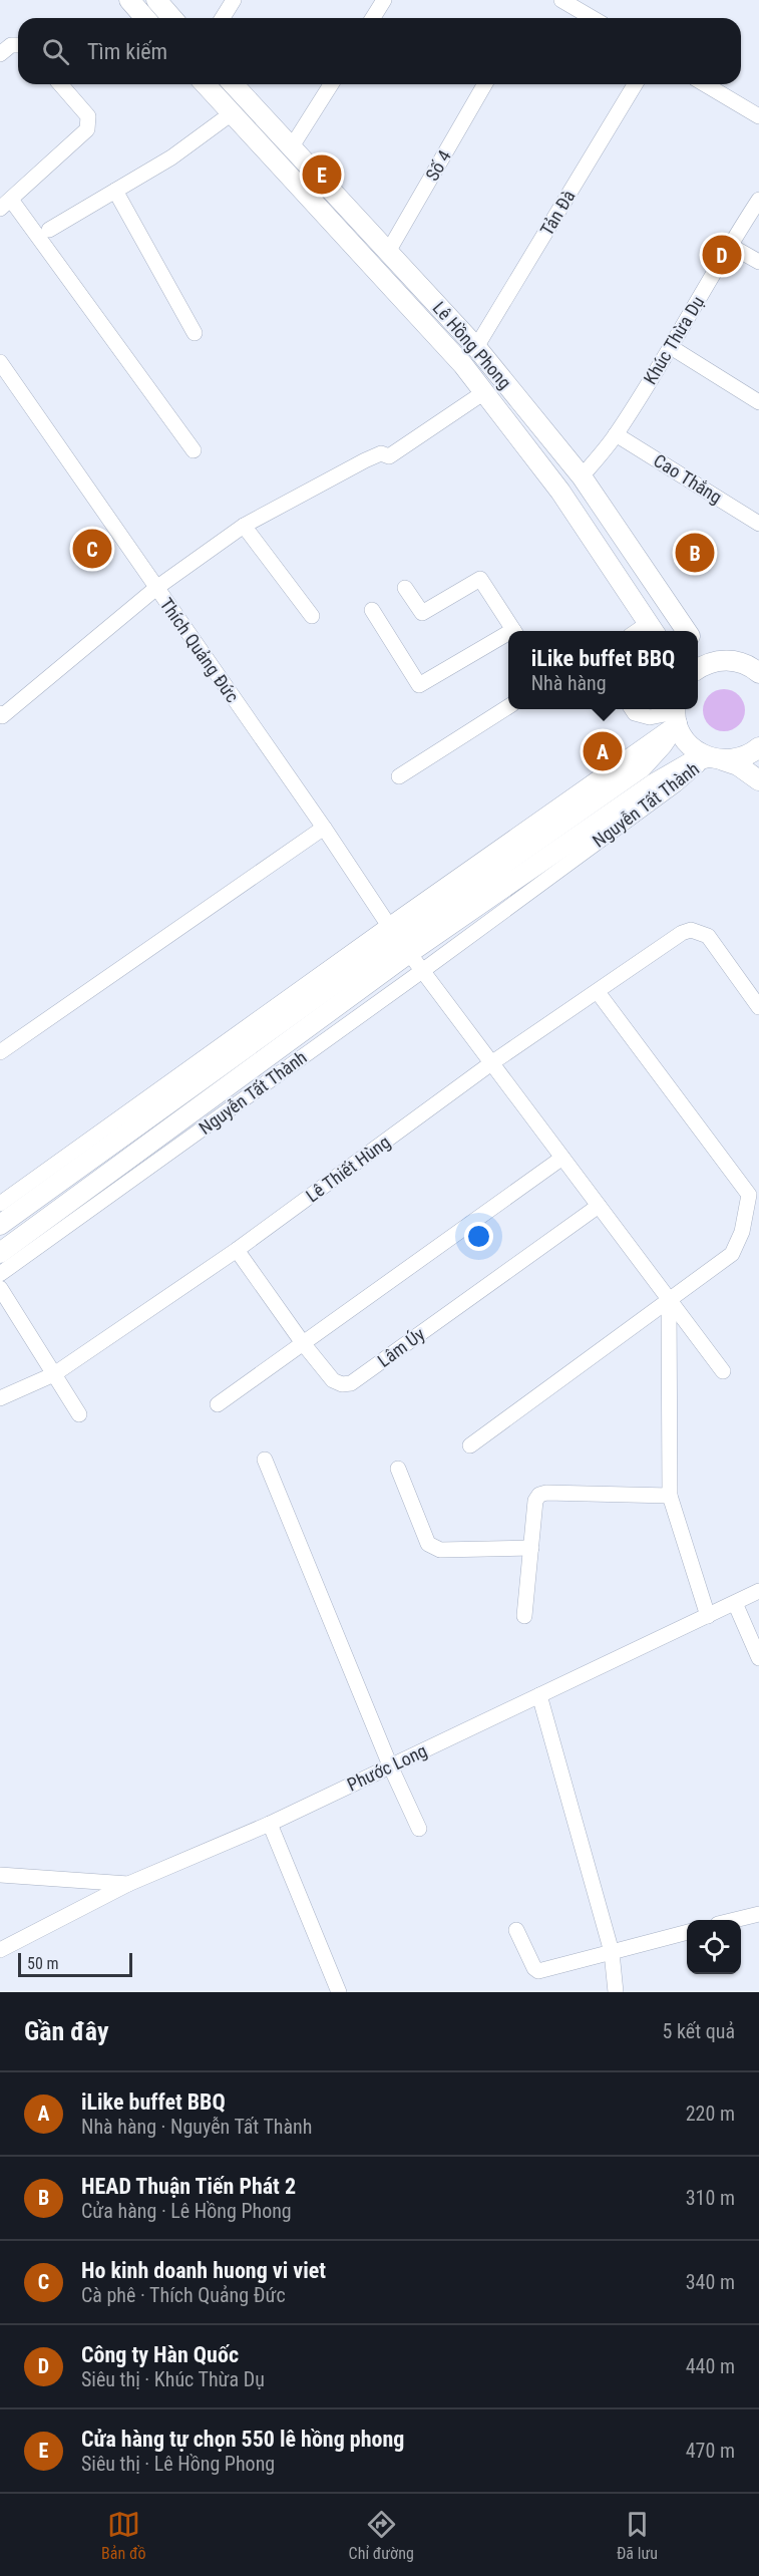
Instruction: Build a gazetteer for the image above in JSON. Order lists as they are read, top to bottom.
{
  "streets": {
    "main road": ["Lê Hồng Phong", "Nguyễn Tất Thành"],
    "street": [
      "Số 4",
      "Tản Đà",
      "Khúc Thừa Dụ",
      "Cao Thắng",
      "Thích Quảng Đức",
      "Lê Thiết Hùng",
      "Lâm Úy",
      "Phước Long"
    ]
  },
  "crossings": [
    ["Số 4", "Lê Hồng Phong"],
    ["Tản Đà", "Lê Hồng Phong"],
    ["Khúc Thừa Dụ", "Lê Hồng Phong"],
    ["Khúc Thừa Dụ", "Cao Thắng"],
    ["Thích Quảng Đức", "Nguyễn Tất Thành"],
    ["Thích Quảng Đức", "Lê Thiết Hùng"],
    ["Thích Quảng Đức", "Lâm Úy"],
    ["Lê Thiết Hùng", "Lâm Úy"]
  ],
  "scale_bar": "50 m",
  "page": {
    "search": "Tìm kiếm",
    "pins": [
      "E",
      "D",
      "C",
      "B",
      "A"
    ],
    "popup": ["iLike buffet BBQ", "Nhà hàng"],
    "scale": "50 m",
    "heading": ["Gần đây", "5 kết quả"],
    "list": [
      {
        "mark": "A",
        "name": "iLike buffet BBQ",
        "note": "Nhà hàng · Nguyễn Tất Thành",
        "value": "220 m"
      },
      {
        "mark": "B",
        "name": "HEAD Thuận Tiến Phát 2",
        "note": "Cửa hàng · Lê Hồng Phong",
        "value": "310 m"
      },
      {
        "mark": "C",
        "name": "Ho kinh doanh huong vi viet",
        "note": "Cà phê · Thích Quảng Đức",
        "value": "340 m"
      },
      {
        "mark": "D",
        "name": "Công ty Hàn Quốc",
        "note": "Siêu thị · Khúc Thừa Dụ",
        "value": "440 m"
      },
      {
        "mark": "E",
        "name": "Cửa hàng tự chọn 550 lê hồng phong",
        "note": "Siêu thị · Lê Hồng Phong",
        "value": "470 m"
      }
    ],
    "nav": ["Bản đồ", "Chỉ đường", "Đã lưu"]
  }
}
